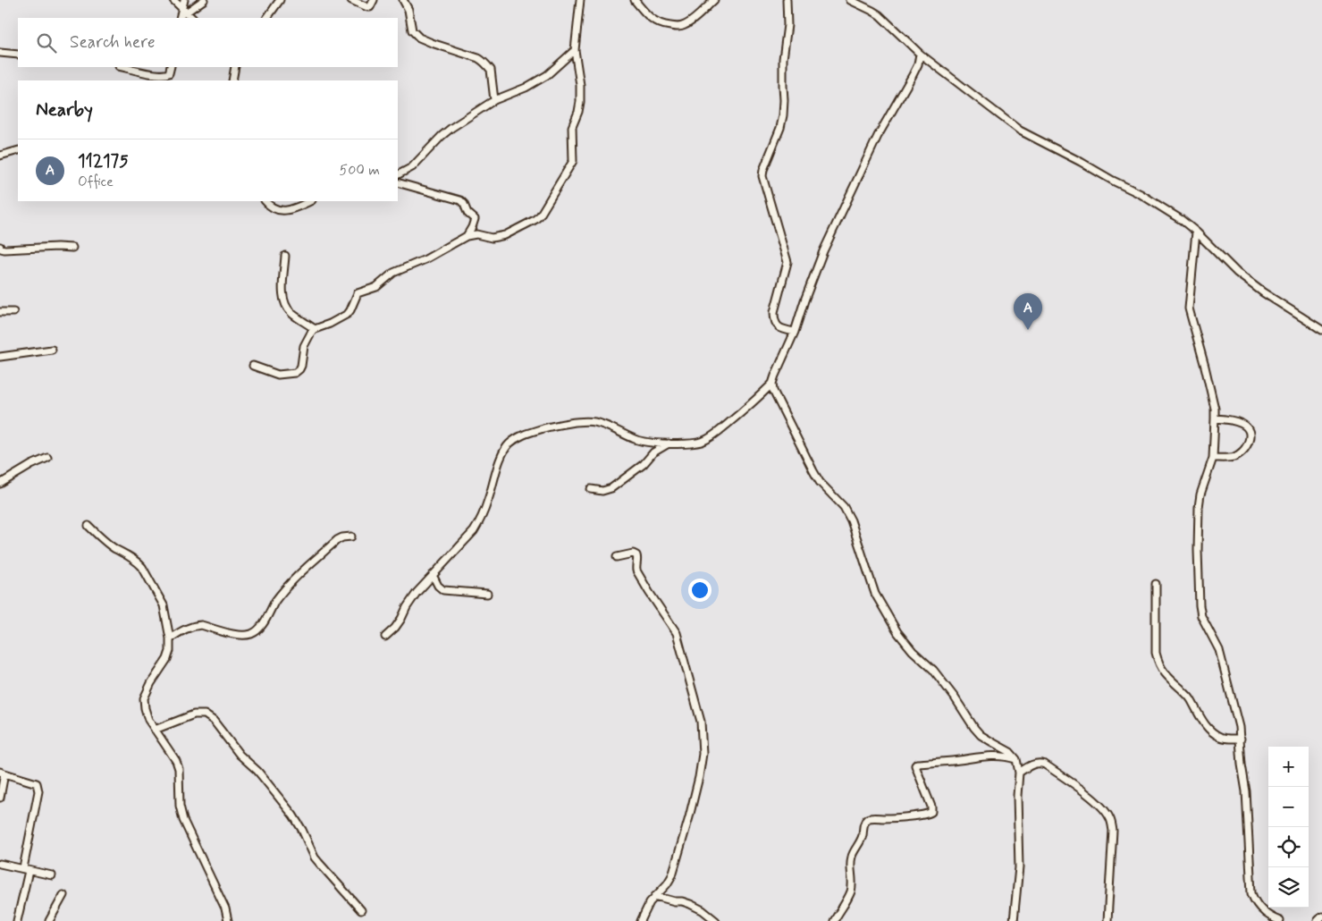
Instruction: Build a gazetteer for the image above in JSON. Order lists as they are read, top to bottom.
{
  "page": {
    "search": "Search here",
    "heading": "Nearby",
    "list": [
      {
        "mark": "A",
        "name": "112175",
        "note": "Office",
        "value": "500 m"
      }
    ],
    "pins": "A",
    "map_buttons": ["+", "−"]
  }
}
